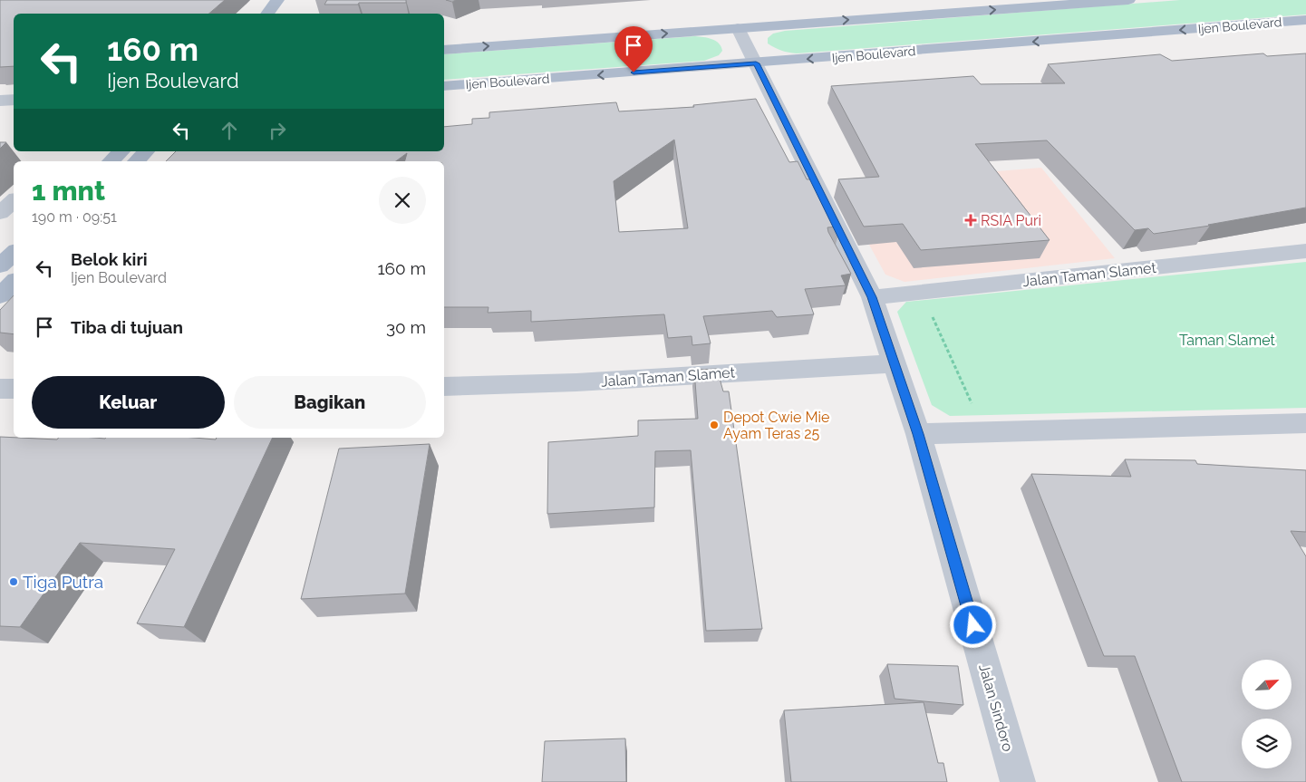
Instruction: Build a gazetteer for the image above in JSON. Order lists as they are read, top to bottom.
{
  "streets": {
    "main road": ["Ijen Boulevard"],
    "street": ["Jalan Taman Slamet", "Jalan Sindoro"]
  },
  "crossings": [
    ["Ijen Boulevard", "Jalan Sindoro"],
    ["Jalan Taman Slamet", "Jalan Sindoro"]
  ],
  "parks": ["Taman Slamet"],
  "places": {
    "health": ["RSIA Puri"],
    "other": ["Depot Cwie Mie Ayam Teras 25", "Tiga Putra"]
  },
  "north": "top right",
  "page": {
    "turn": ["160 m", "Ijen Boulevard"],
    "heading": ["1 mnt", "190 m · 09:51"],
    "list": [
      {
        "name": "Belok kiri",
        "note": "Ijen Boulevard",
        "value": "160 m"
      },
      {
        "name": "Tiba di tujuan",
        "value": "30 m"
      }
    ],
    "buttons": ["Keluar", "Bagikan"]
  }
}
